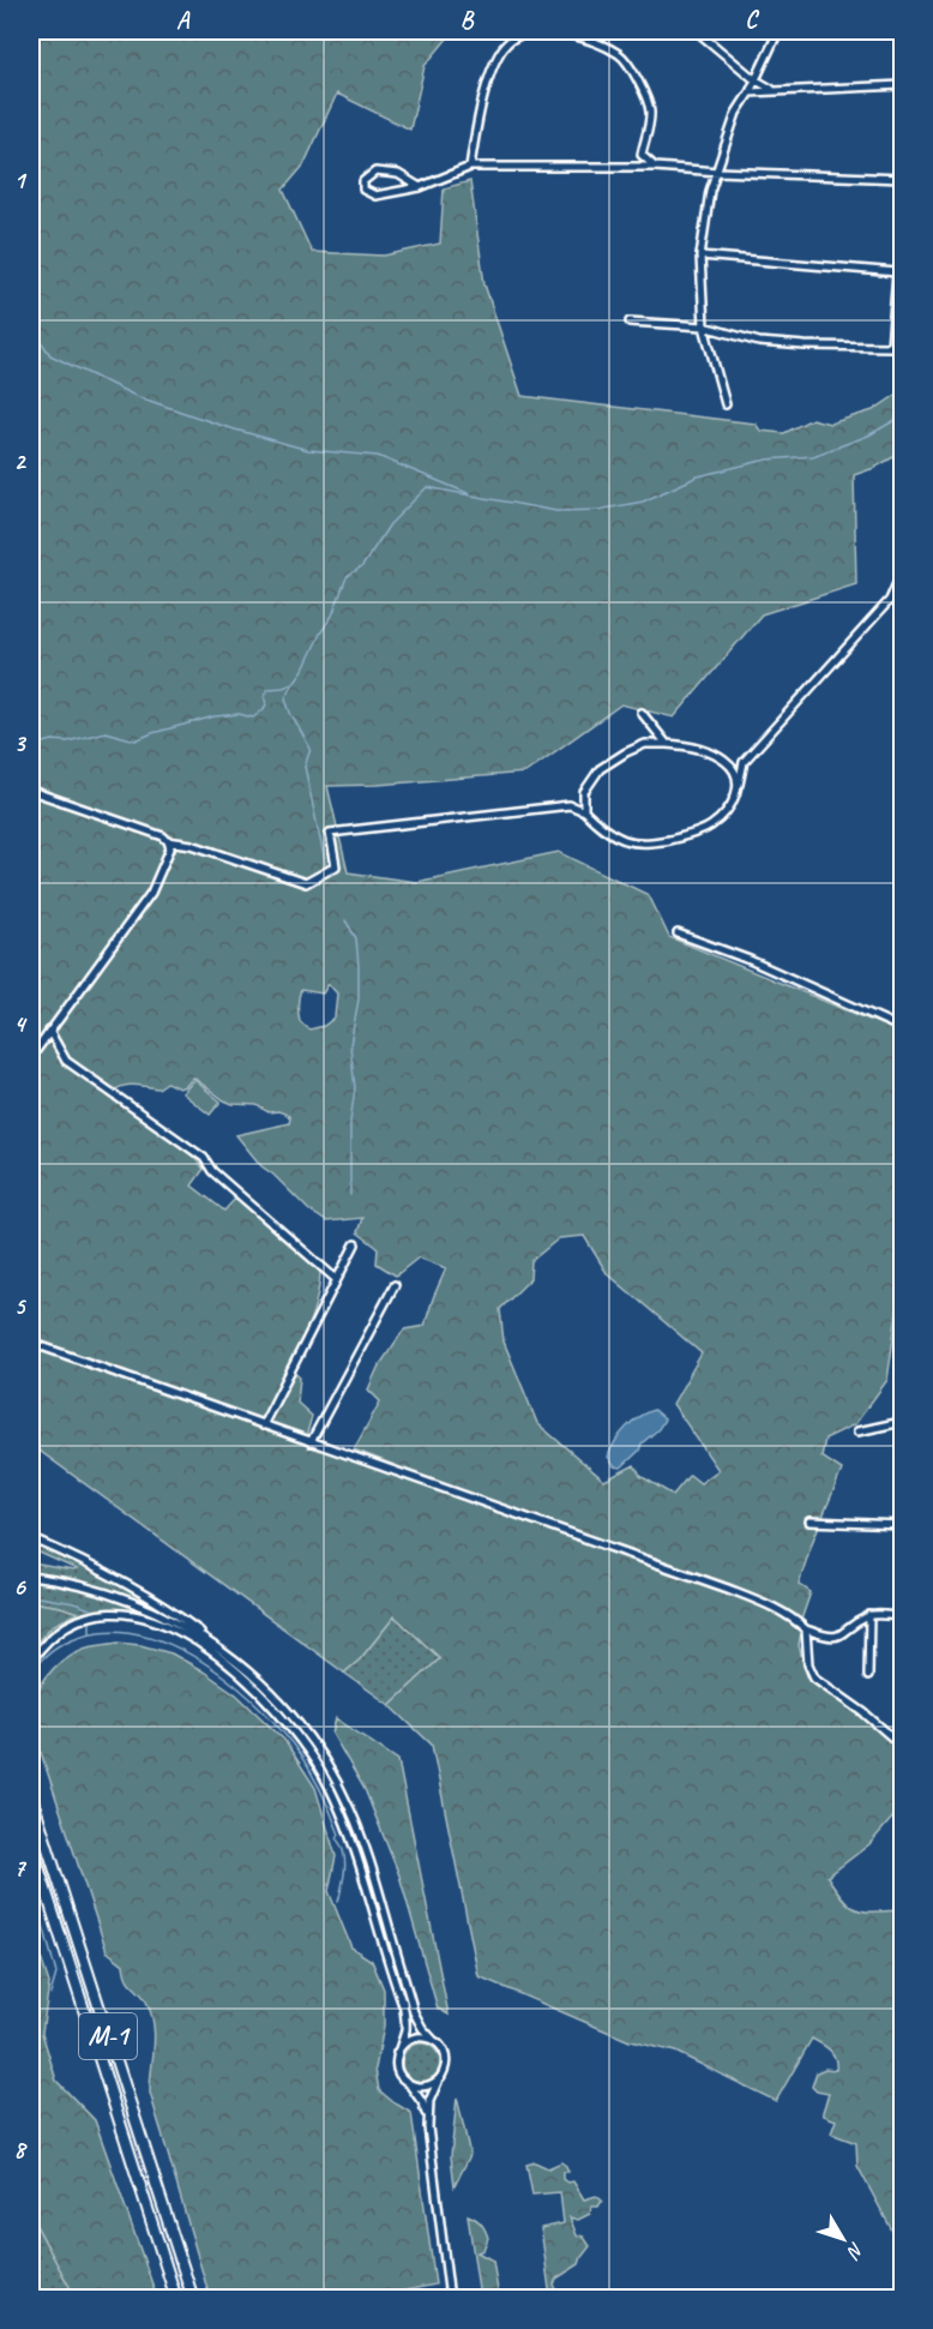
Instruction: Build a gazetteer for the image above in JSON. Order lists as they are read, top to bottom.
{
  "streets": {
    "highway": ["М-1"]
  },
  "north": "bottom right",
  "grid": {
    "columns": ["A", "B", "C"],
    "rows": [
      "1",
      "2",
      "3",
      "4",
      "5",
      "6",
      "7",
      "8"
    ]
  }
}
